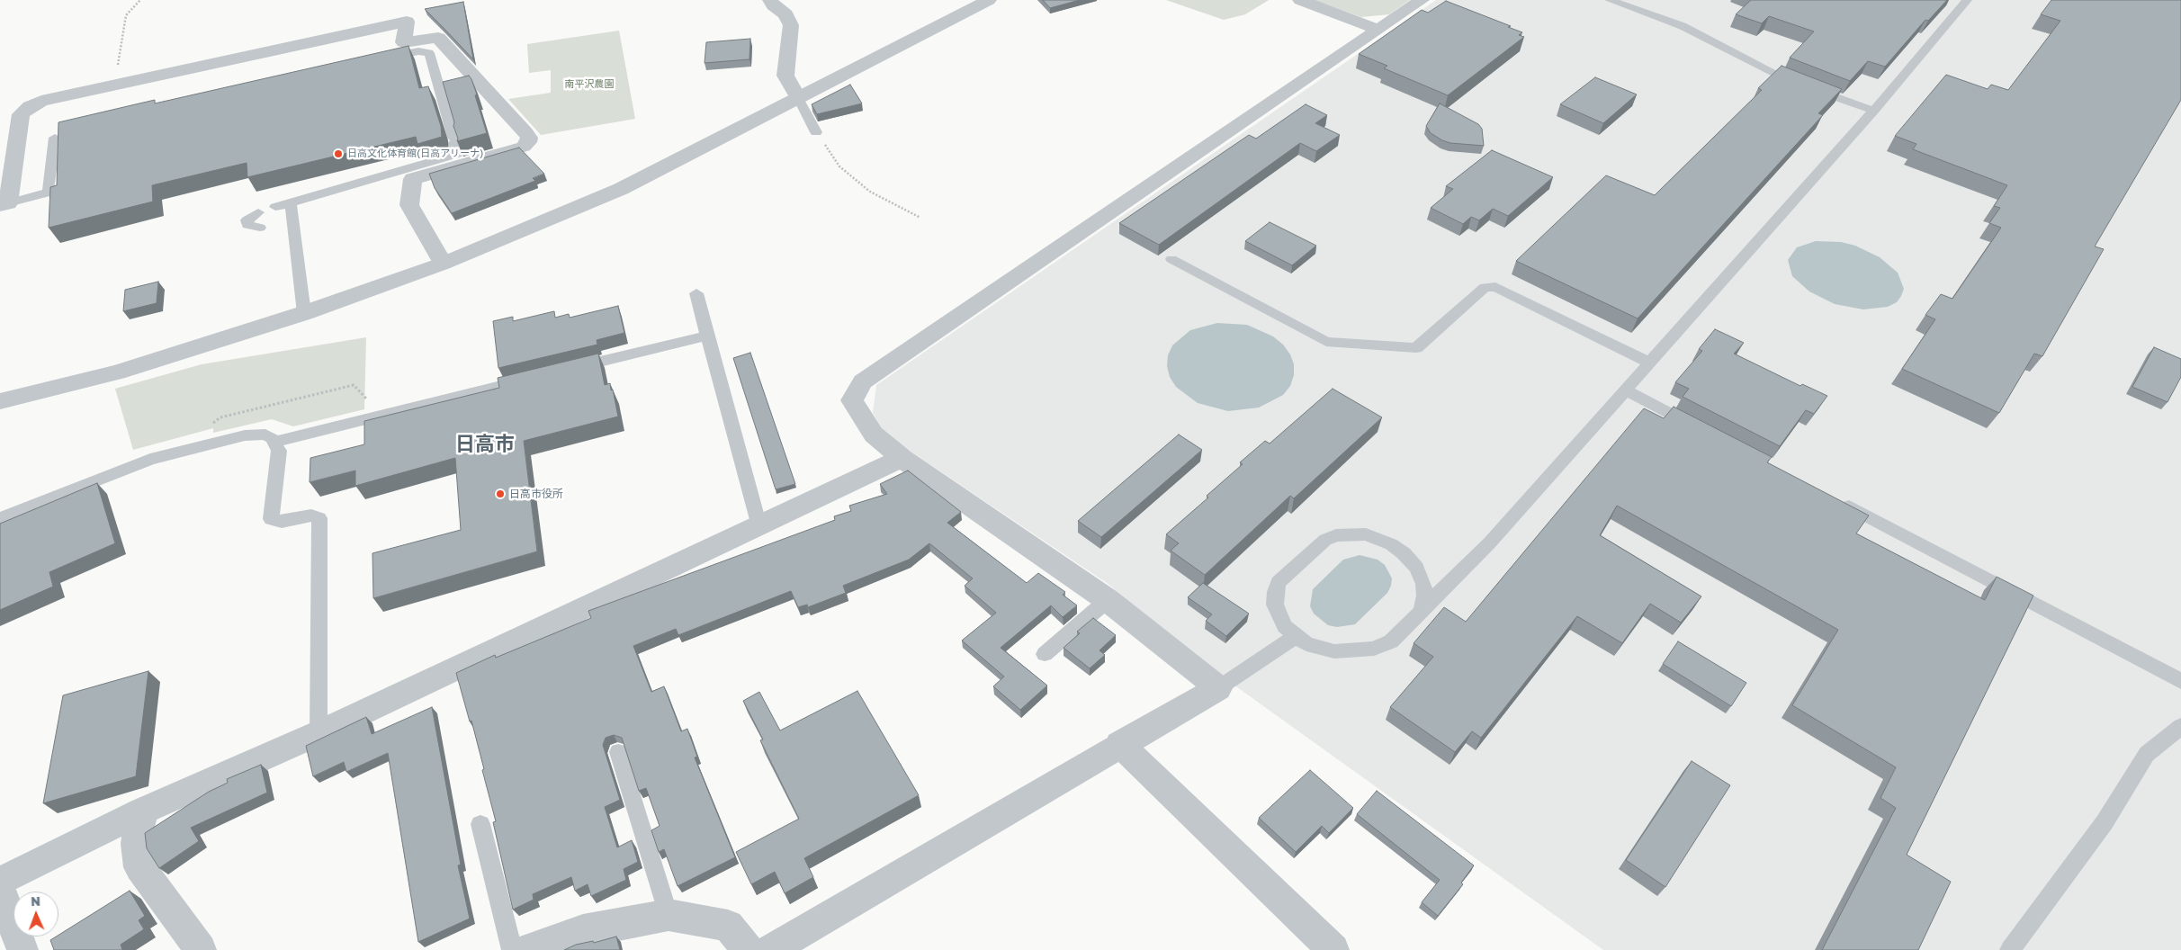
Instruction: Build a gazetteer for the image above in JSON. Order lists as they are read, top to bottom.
{
  "districts": ["日高市"],
  "parks": ["南平沢農園"],
  "places": ["日高文化体育館(日高アリーナ)", "日高市役所"],
  "north": "top"
}
